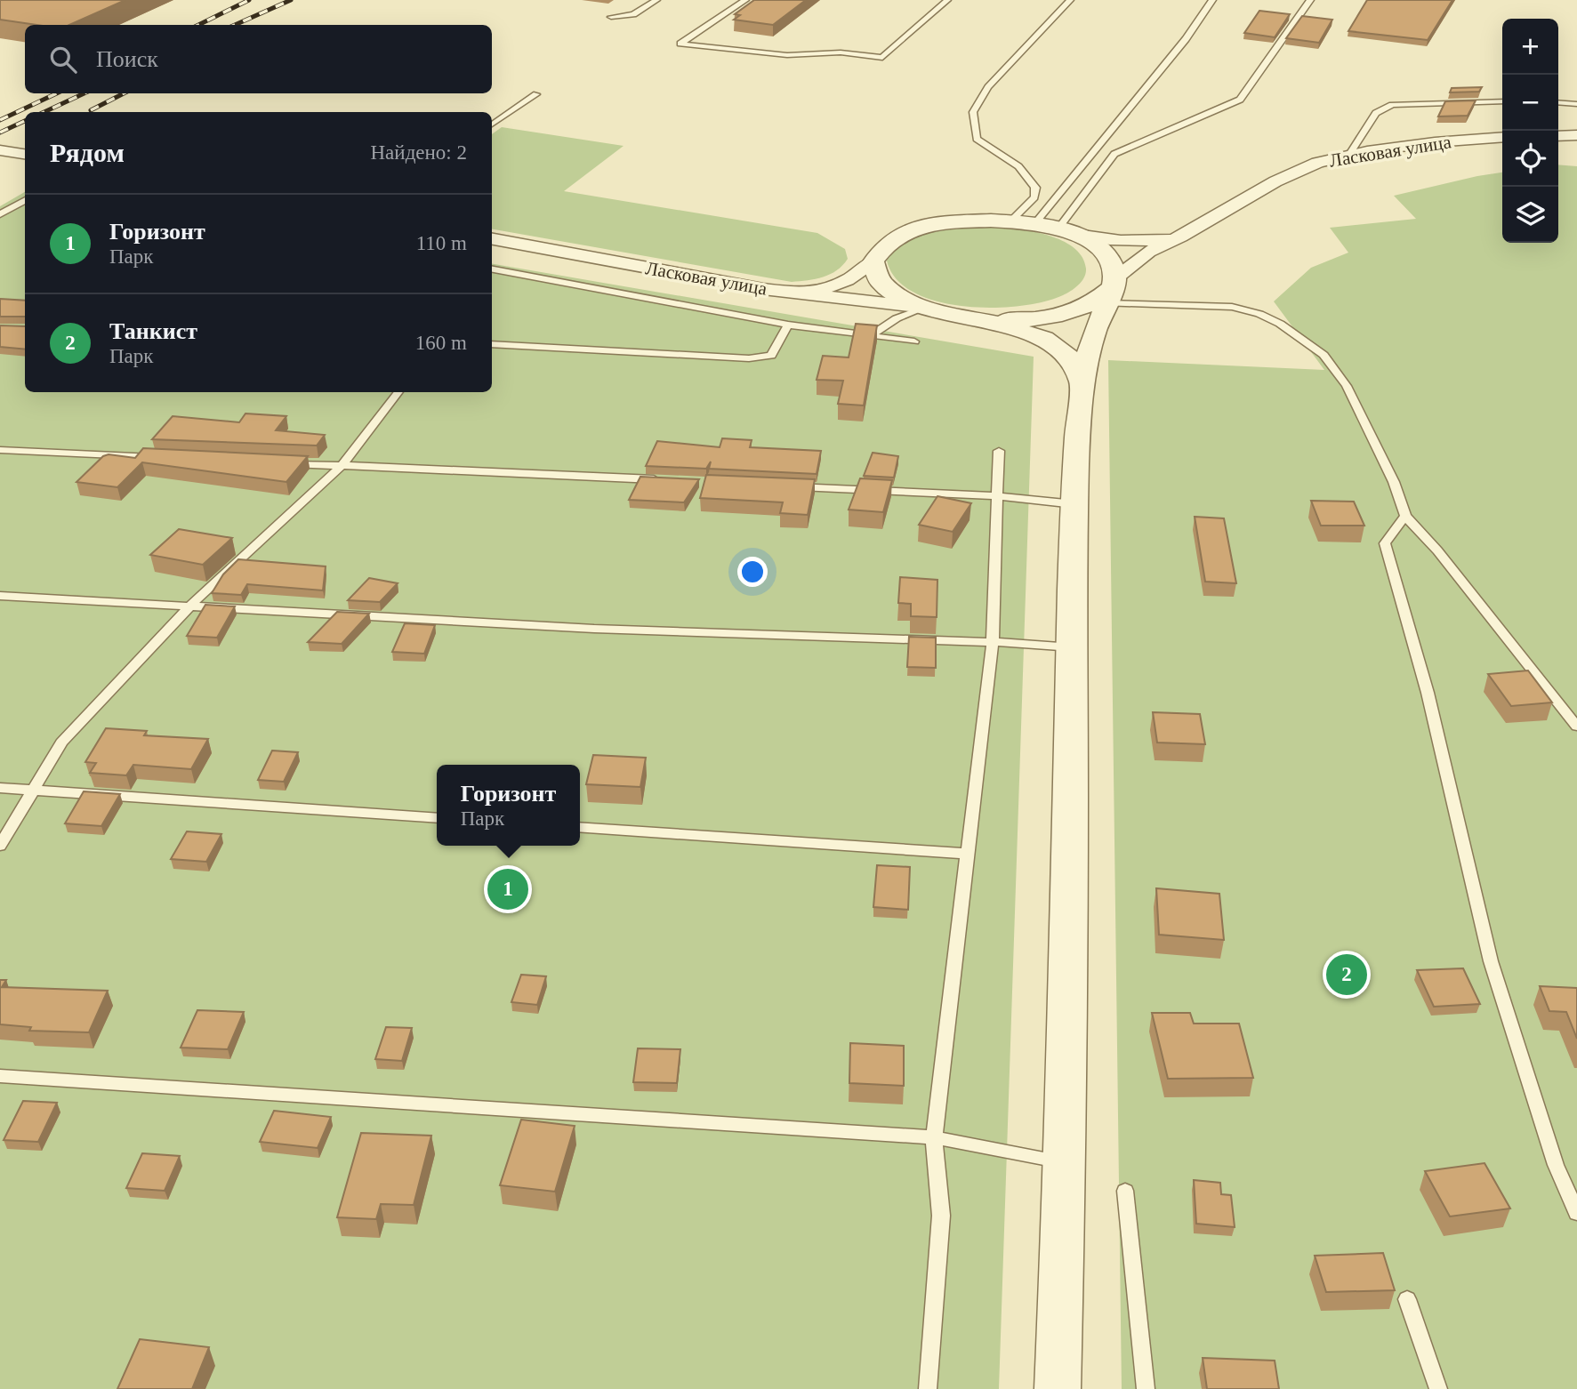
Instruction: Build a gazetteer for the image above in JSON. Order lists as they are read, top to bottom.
{
  "streets": {
    "street": ["Ласковая улица"]
  },
  "page": {
    "map_buttons": ["+", "−"],
    "search": "Поиск",
    "heading": ["Рядом", "Найдено: 2"],
    "list": [
      {
        "mark": "1",
        "name": "Горизонт",
        "note": "Парк",
        "value": "110 m"
      },
      {
        "mark": "2",
        "name": "Танкист",
        "note": "Парк",
        "value": "160 m"
      }
    ],
    "popup": ["Горизонт", "Парк"],
    "pins": ["1", "2"]
  }
}
